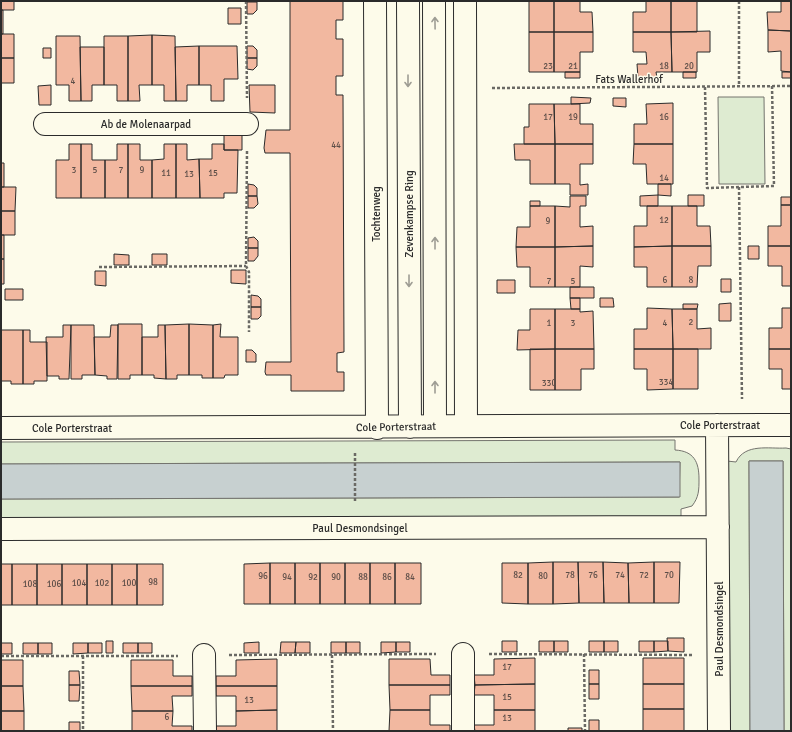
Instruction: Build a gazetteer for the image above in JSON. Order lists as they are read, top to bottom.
{
  "streets": {
    "street": [
      "Ab de Molenaarpad",
      "Tochtenweg",
      "Zevenkampse Ring",
      "Cole Porterstraat",
      "Paul Desmondsingel"
    ],
    "path": ["Fats Wallerhof"]
  },
  "crossings": [
    ["Tochtenweg", "Cole Porterstraat"],
    ["Zevenkampse Ring", "Cole Porterstraat"],
    ["Cole Porterstraat", "Paul Desmondsingel"]
  ],
  "house_numbers": [
    "23",
    "21",
    "18",
    "20",
    "4",
    "17",
    "19",
    "16",
    "44",
    "3",
    "5",
    "7",
    "9",
    "11",
    "15",
    "13",
    "14",
    "12",
    "9",
    "6",
    "8",
    "7",
    "5",
    "2",
    "1",
    "3",
    "4",
    "334",
    "330",
    "82",
    "78",
    "76",
    "74",
    "72",
    "70",
    "96",
    "80",
    "94",
    "92",
    "90",
    "88",
    "86",
    "84",
    "98",
    "104",
    "102",
    "100",
    "108",
    "106",
    "17",
    "15",
    "13",
    "6",
    "13"
  ]
}
